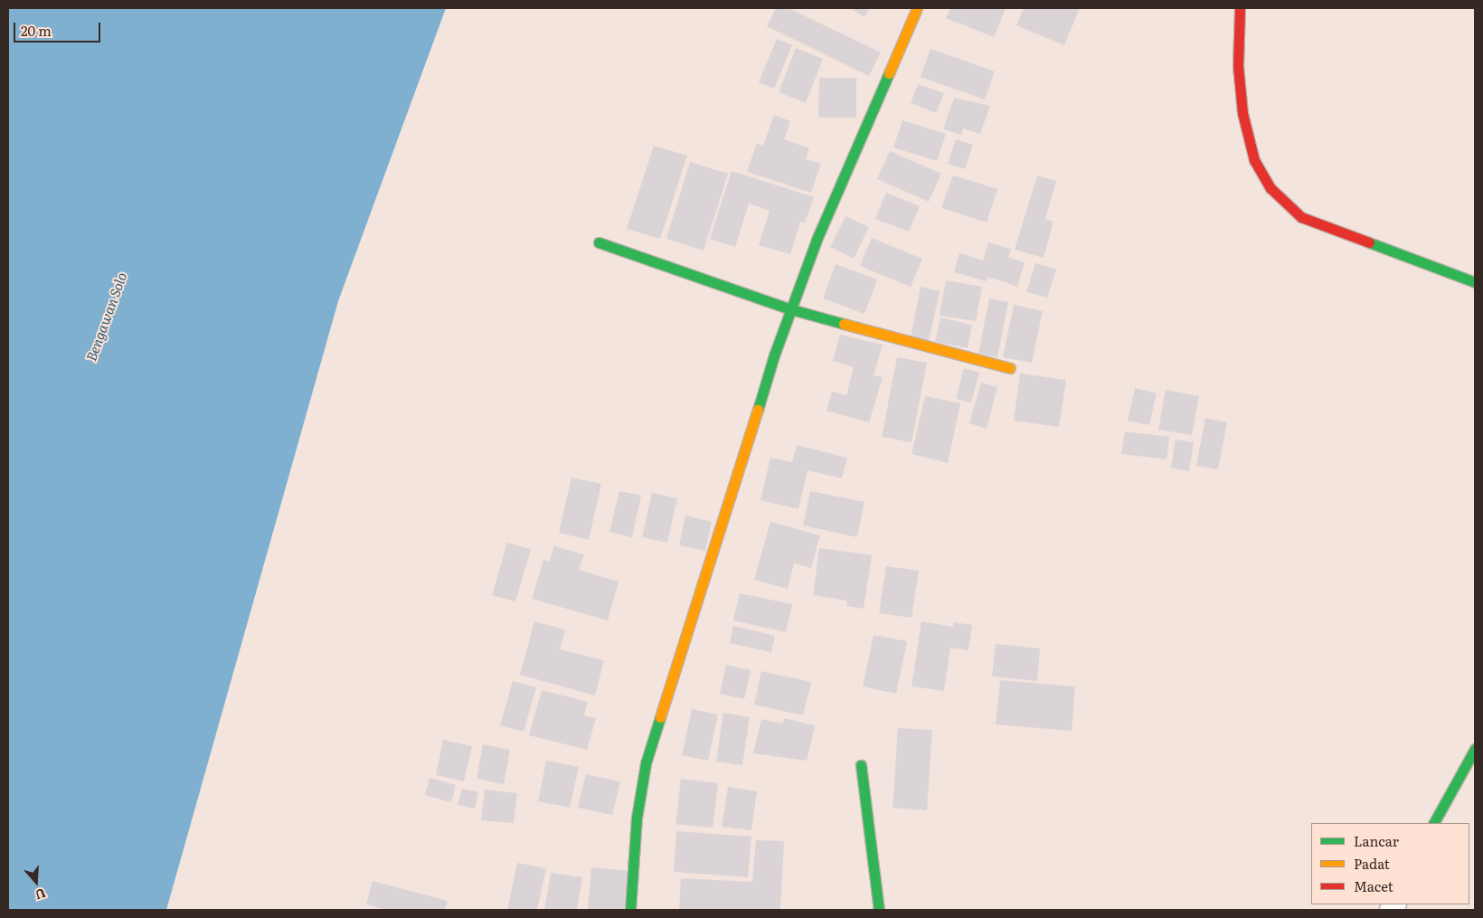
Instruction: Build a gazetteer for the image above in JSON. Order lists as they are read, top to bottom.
{
  "water": ["Bengawan Solo"],
  "legend": ["Lancar", "Padat", "Macet"],
  "scale_bar": "20 m",
  "north": "bottom"
}
